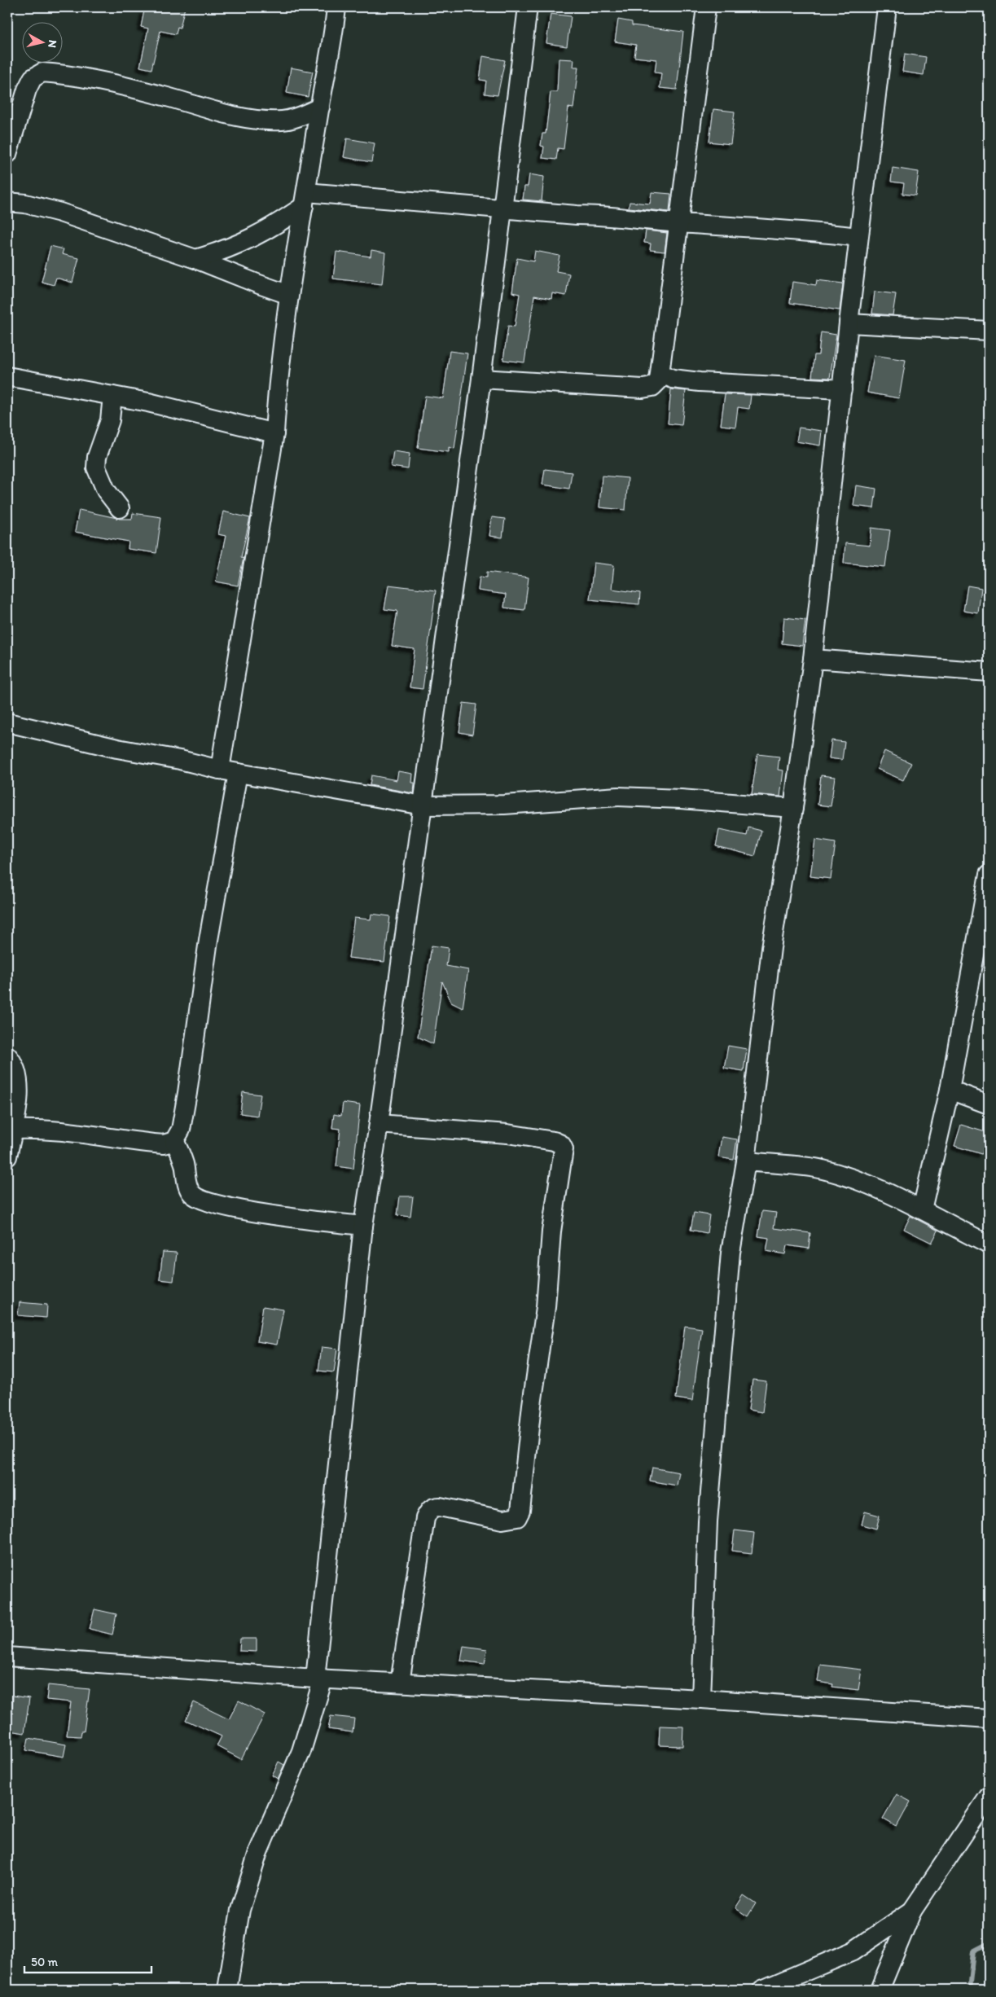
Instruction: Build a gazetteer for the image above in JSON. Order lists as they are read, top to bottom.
{
  "scale_bar": "50 m",
  "north": "right"
}
